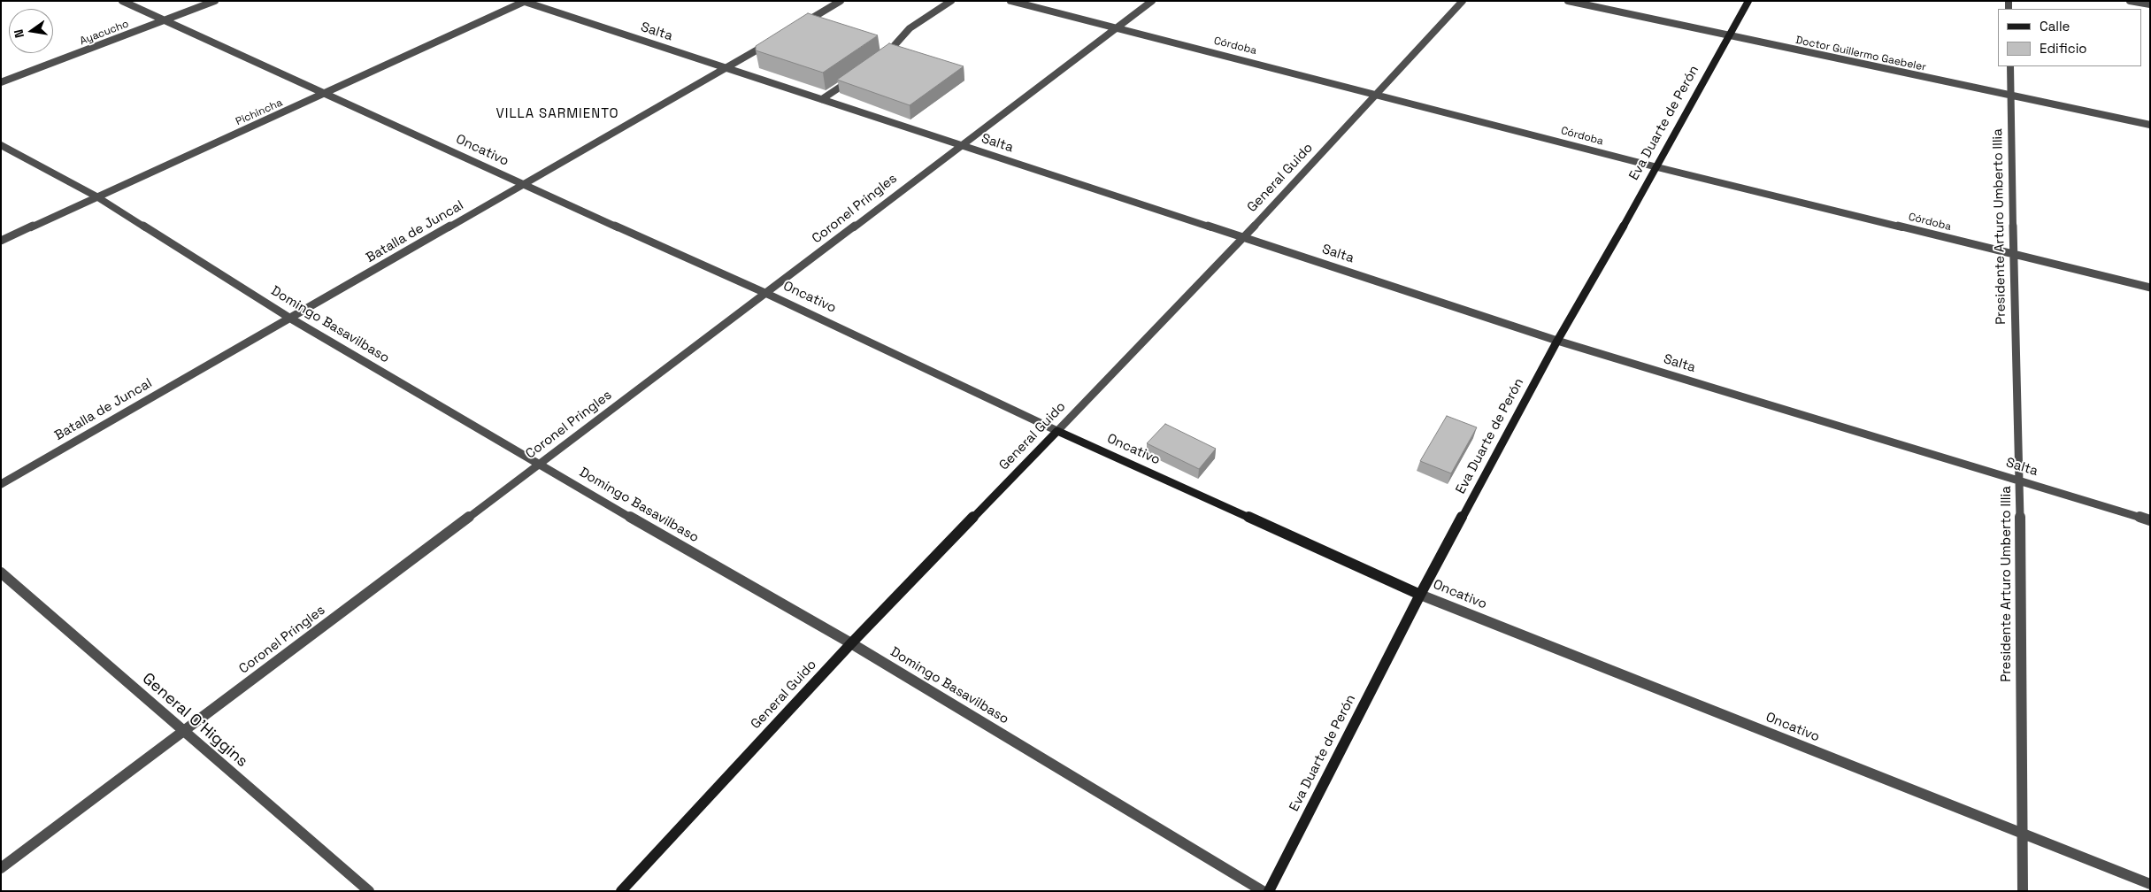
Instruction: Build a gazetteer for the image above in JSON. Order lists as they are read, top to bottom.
{
  "streets": {
    "main road": ["Eva Duarte de Perón", "Oncativo", "General Guido"],
    "street": [
      "Salta",
      "Ayacucho",
      "Córdoba",
      "Doctor Guillermo Gaebeler",
      "Pichincha",
      "Coronel Pringles",
      "Presidente Arturo Umberto Illia",
      "Batalla de Juncal",
      "Domingo Basavilbaso",
      "General O'Higgins"
    ]
  },
  "crossings": [
    ["Salta", "Pichincha"],
    ["Salta", "Eva Duarte de Perón"],
    ["Salta", "General Guido"],
    ["Salta", "Coronel Pringles"],
    ["Salta", "Presidente Arturo Umberto Illia"],
    ["Salta", "Batalla de Juncal"],
    ["Ayacucho", "Oncativo"],
    ["Córdoba", "Eva Duarte de Perón"],
    ["Córdoba", "General Guido"],
    ["Córdoba", "Coronel Pringles"],
    ["Córdoba", "Presidente Arturo Umberto Illia"],
    ["Doctor Guillermo Gaebeler", "Eva Duarte de Perón"],
    ["Doctor Guillermo Gaebeler", "Presidente Arturo Umberto Illia"],
    ["Pichincha", "Oncativo"],
    ["Pichincha", "Domingo Basavilbaso"],
    ["Eva Duarte de Perón", "Oncativo"],
    ["Oncativo", "General Guido"],
    ["Oncativo", "Coronel Pringles"],
    ["Oncativo", "Presidente Arturo Umberto Illia"],
    ["Oncativo", "Batalla de Juncal"],
    ["General Guido", "Domingo Basavilbaso"],
    ["Coronel Pringles", "Domingo Basavilbaso"],
    ["Coronel Pringles", "General O'Higgins"],
    ["Batalla de Juncal", "Domingo Basavilbaso"]
  ],
  "districts": ["VILLA SARMIENTO"],
  "legend": ["Calle", "Edificio"],
  "north": "left"
}
